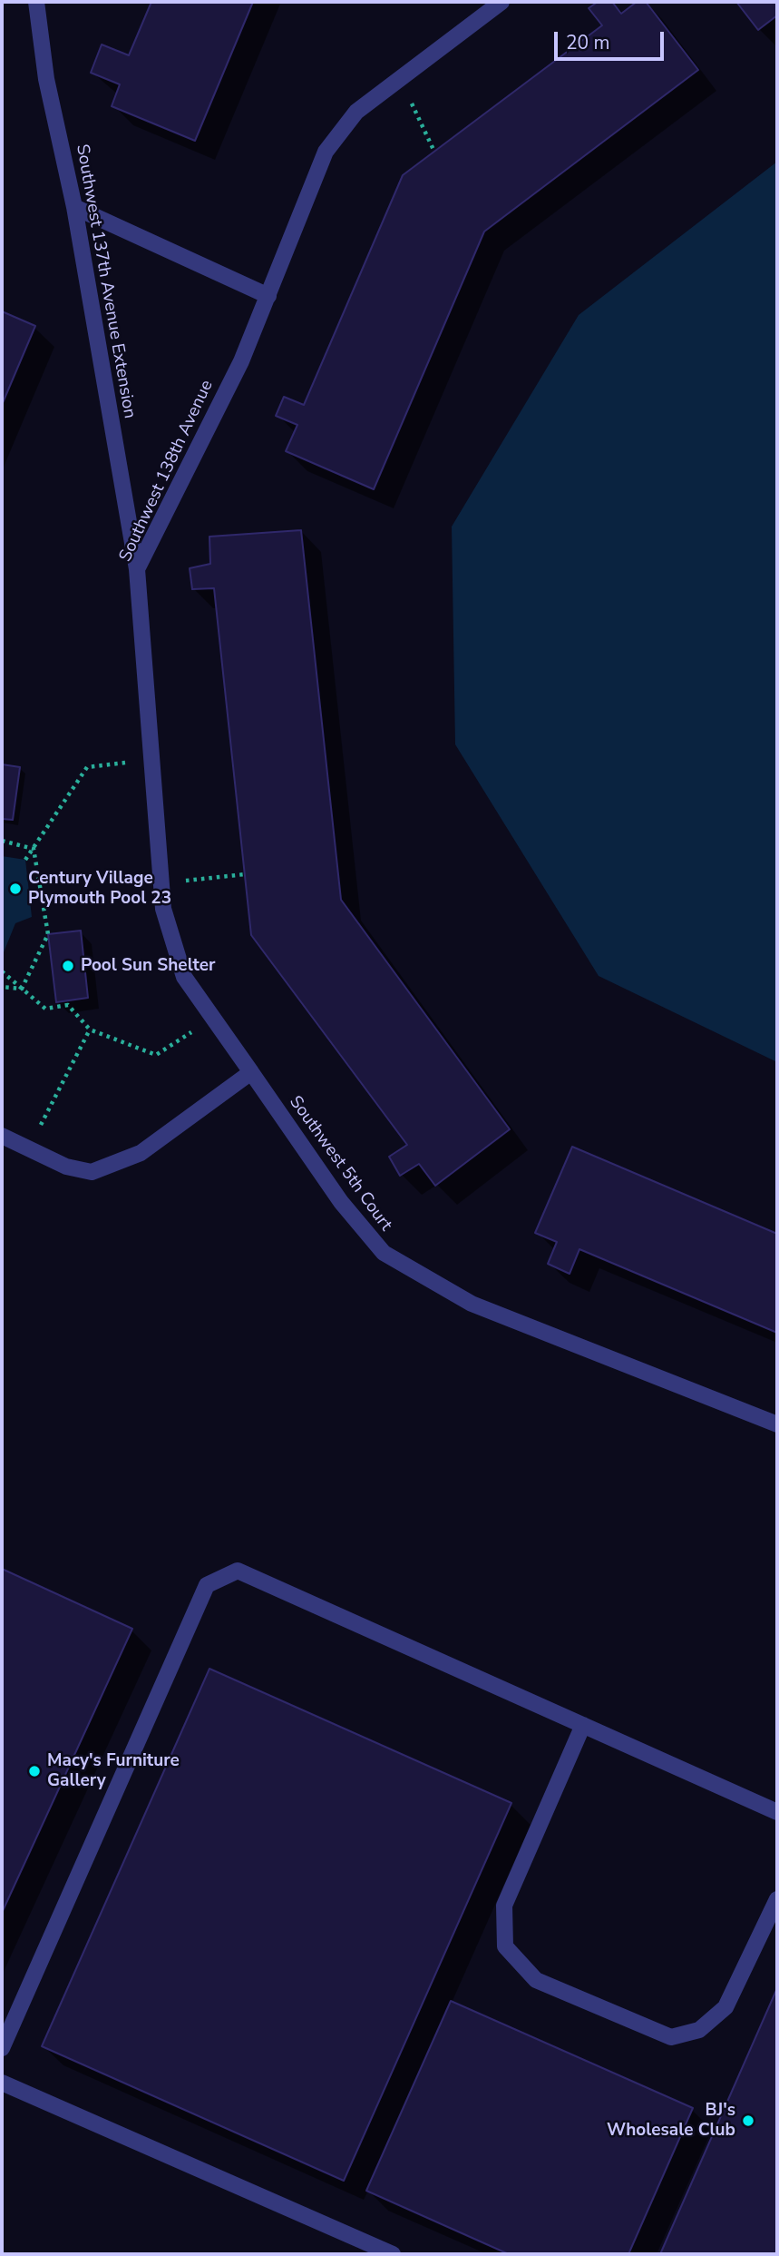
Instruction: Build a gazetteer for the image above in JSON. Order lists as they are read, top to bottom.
{
  "streets": {
    "street": ["Southwest 137th Avenue Extension", "Southwest 138th Avenue", "Southwest 5th Court"]
  },
  "crossings": [
    ["Southwest 137th Avenue Extension", "Southwest 138th Avenue"],
    ["Southwest 138th Avenue", "Southwest 5th Court"]
  ],
  "places": [
    "Century Village Plymouth Pool 23",
    "Pool Sun Shelter",
    "Macy's Furniture Gallery",
    "BJ's Wholesale Club"
  ],
  "scale_bar": "20 m"
}
